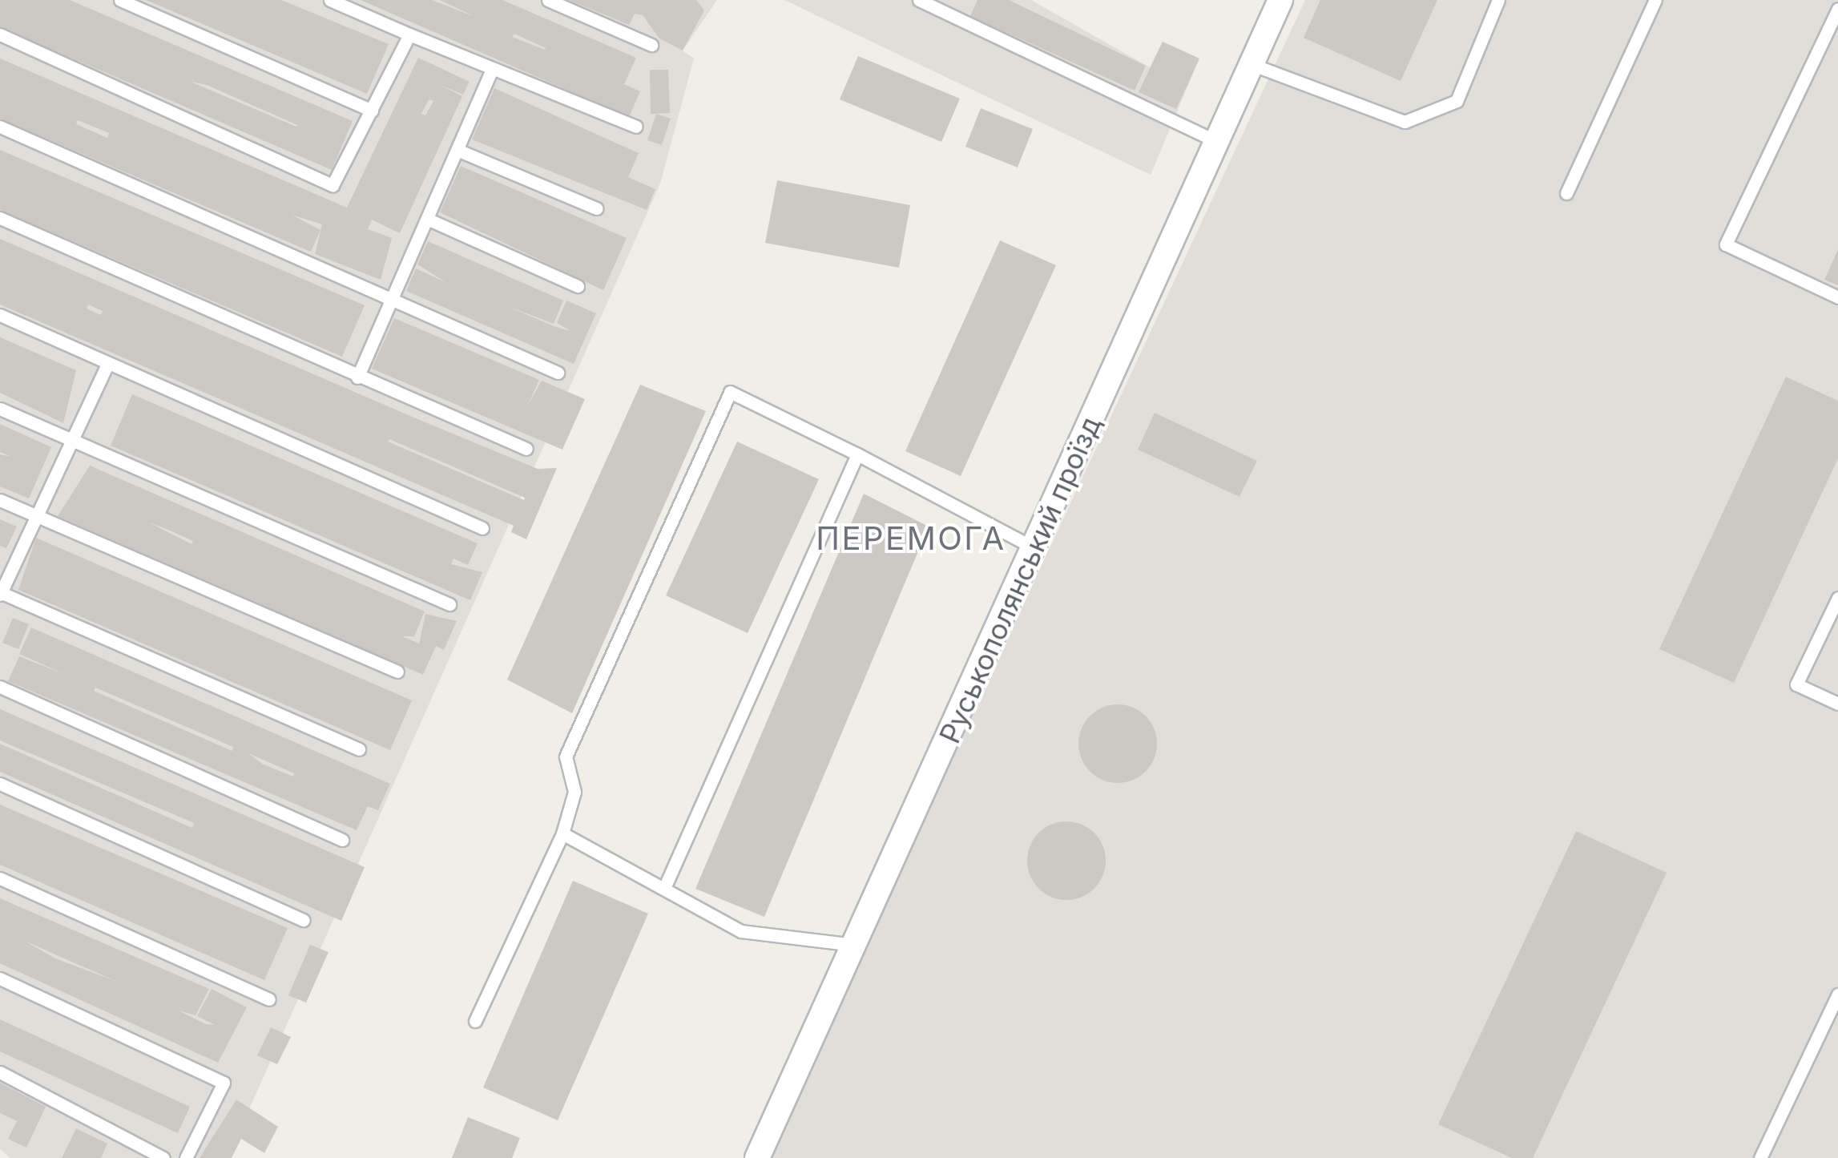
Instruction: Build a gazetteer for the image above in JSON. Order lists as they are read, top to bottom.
{
  "streets": {
    "street": ["Руськополянський проїзд"]
  },
  "districts": ["ПЕРЕМОГА"]
}
